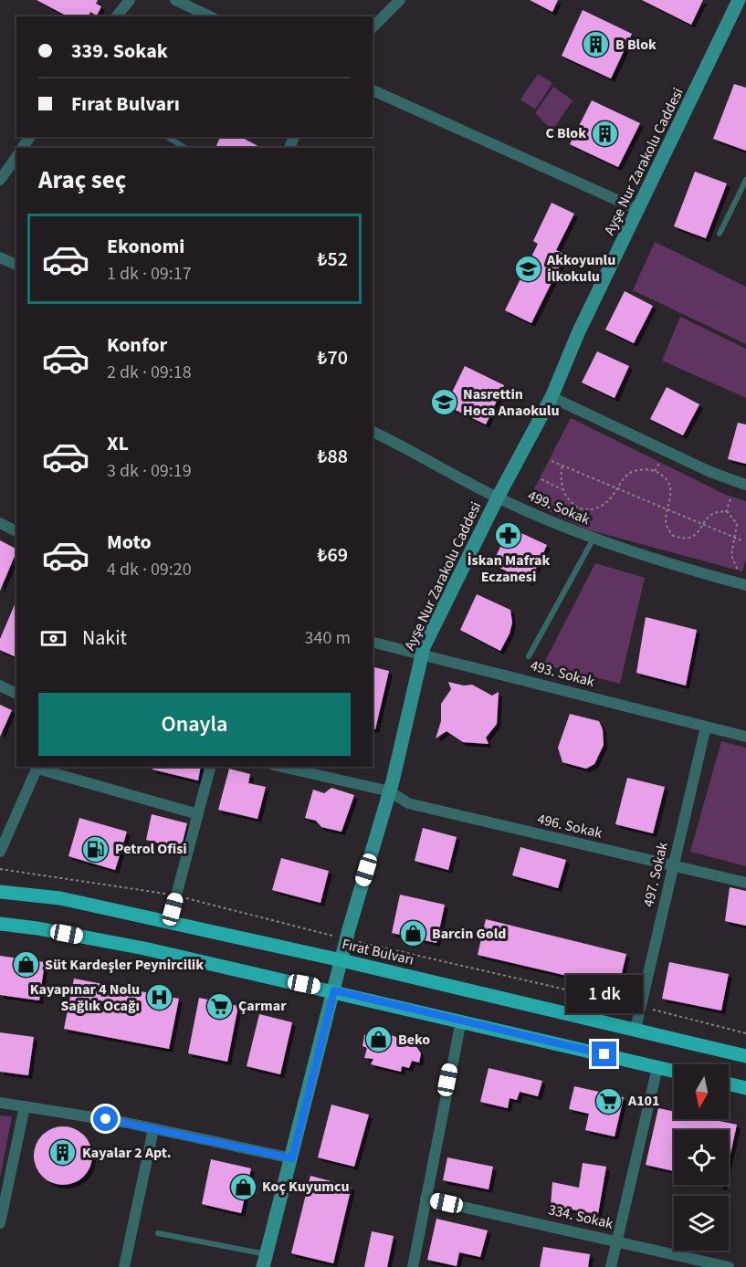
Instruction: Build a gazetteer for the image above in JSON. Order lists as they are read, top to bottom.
{
  "streets": {
    "main road": ["Fırat Bulvarı"],
    "street": [
      "Ayşe Nur Zarakolu Caddesi",
      "499. Sokak",
      "493. Sokak",
      "496. Sokak",
      "497. Sokak",
      "334. Sokak"
    ]
  },
  "crossings": [
    ["Ayşe Nur Zarakolu Caddesi", "499. Sokak"],
    ["Ayşe Nur Zarakolu Caddesi", "493. Sokak"],
    ["Ayşe Nur Zarakolu Caddesi", "496. Sokak"],
    ["Ayşe Nur Zarakolu Caddesi", "Fırat Bulvarı"],
    ["493. Sokak", "497. Sokak"],
    ["496. Sokak", "497. Sokak"],
    ["497. Sokak", "Fırat Bulvarı"]
  ],
  "places": {
    "building": ["B Blok", "C Blok", "Kayalar 2 Apt."],
    "school or university": ["Akkoyunlu İlkokulu", "Nasrettin Hoca Anaokulu"],
    "pharmacy": ["İskan Mafrak Eczanesi"],
    "fuel station": ["Petrol Ofisi"],
    "shop": [
      "Barcin Gold",
      "Süt Kardeşler Peynircilik",
      "Beko",
      "Koç Kuyumcu"
    ],
    "hospital": ["Kayapınar 4 Nolu Sağlık Ocağı"],
    "supermarket": ["Çarmar", "A101"]
  },
  "north": "bottom",
  "page": {
    "banner": ["339. Sokak", "Fırat Bulvarı"],
    "heading": "Araç seç",
    "list": [
      {
        "name": "Ekonomi",
        "note": "1 dk · 09:17",
        "value": "₺52"
      },
      {
        "name": "Konfor",
        "note": "2 dk · 09:18",
        "value": "₺70"
      },
      {
        "name": "XL",
        "note": "3 dk · 09:19",
        "value": "₺88"
      },
      {
        "name": "Moto",
        "note": "4 dk · 09:20",
        "value": "₺69"
      }
    ],
    "pay": ["Nakit", "340 m"],
    "buttons": "Onayla",
    "bubble": "1 dk"
  }
}
